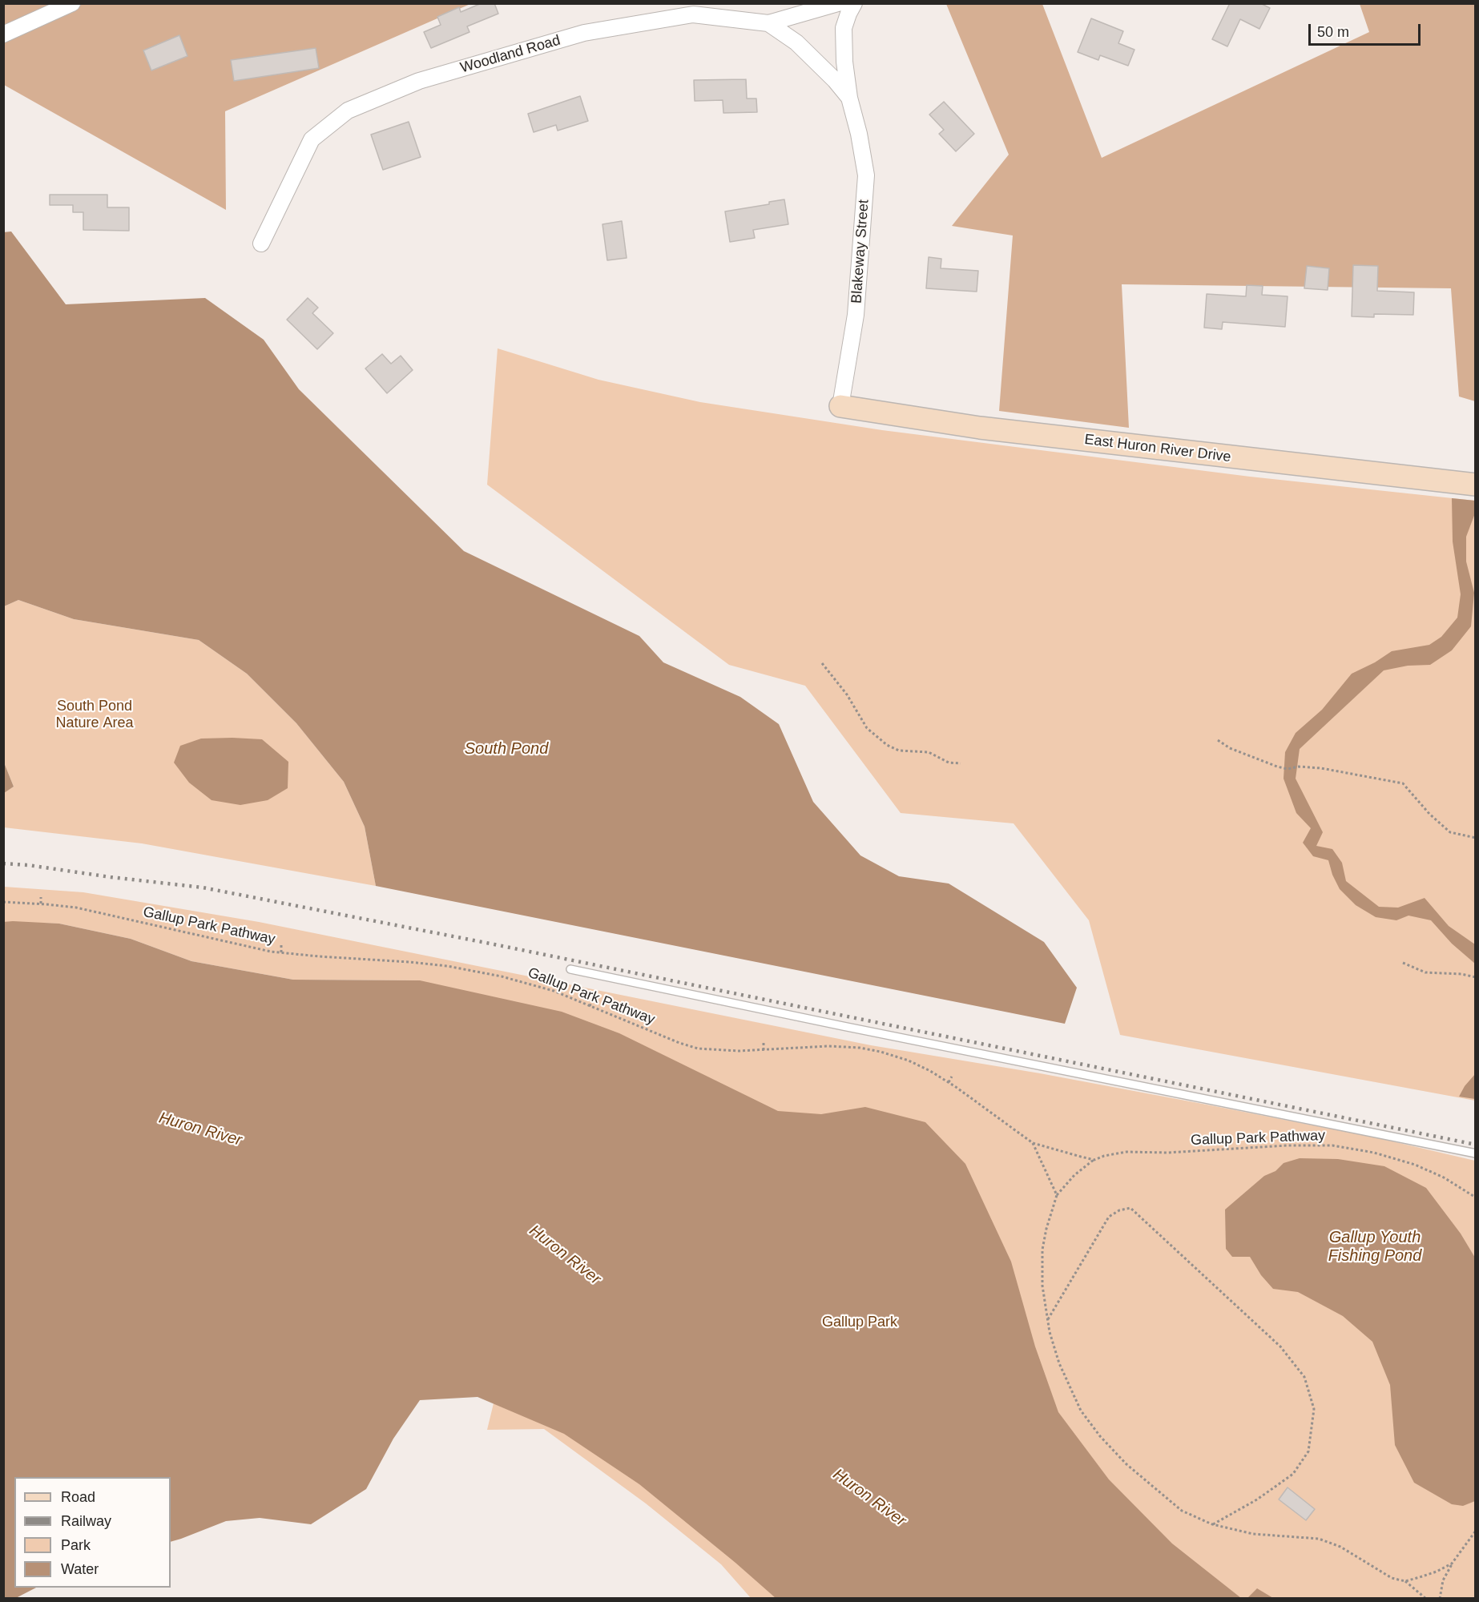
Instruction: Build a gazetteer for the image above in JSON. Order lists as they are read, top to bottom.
{
  "streets": {
    "main road": ["East Huron River Drive"],
    "street": ["Woodland Road", "Blakeway Street"],
    "path": ["Gallup Park Pathway"]
  },
  "crossings": [
    ["Woodland Road", "Blakeway Street"],
    ["Blakeway Street", "East Huron River Drive"]
  ],
  "water": ["South Pond", "Huron River", "Gallup Youth Fishing Pond"],
  "parks": ["South Pond Nature Area", "Gallup Park"],
  "legend": [
    "Road",
    "Railway",
    "Park",
    "Water"
  ],
  "scale_bar": "50 m"
}
